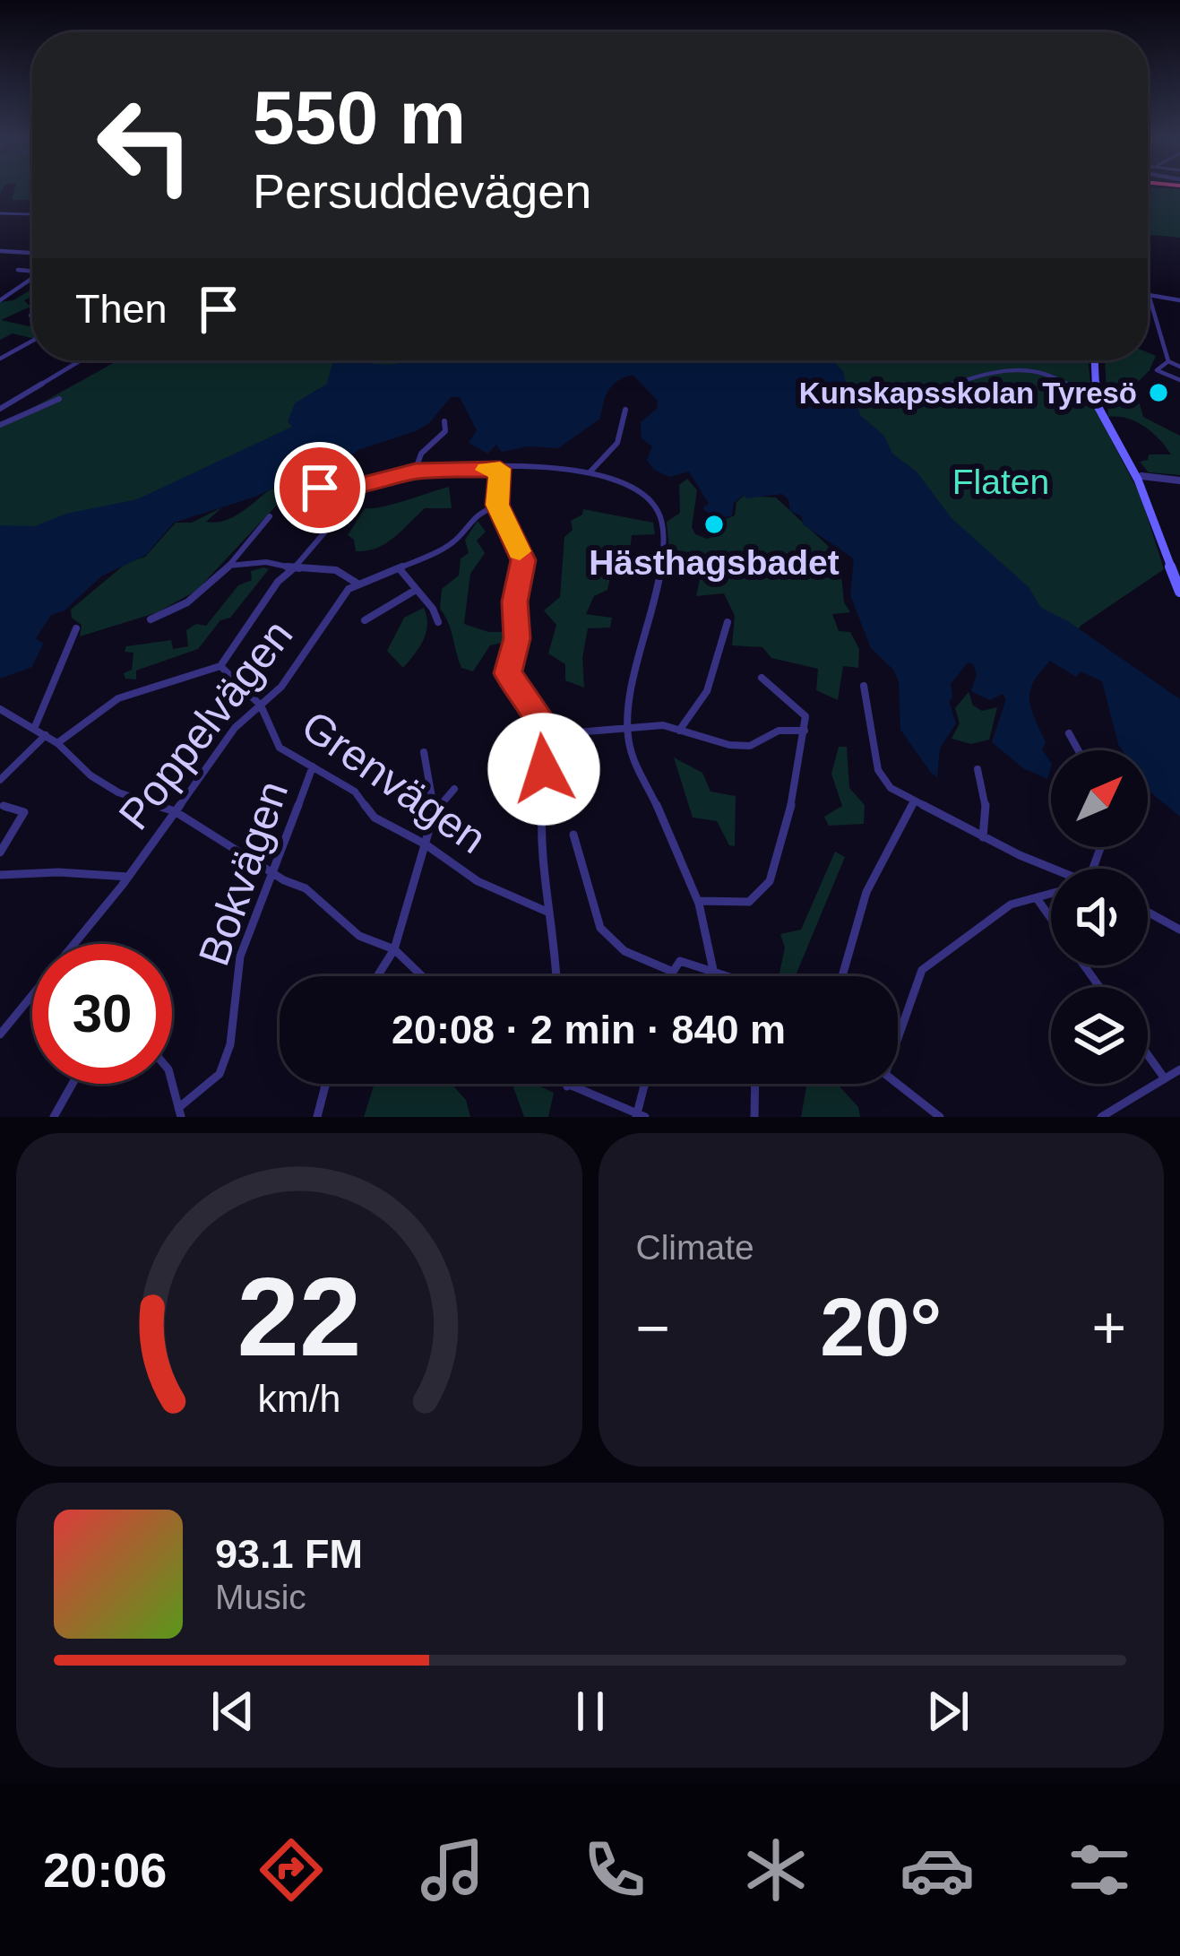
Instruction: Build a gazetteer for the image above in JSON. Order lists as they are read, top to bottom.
{
  "streets": {
    "street": ["Poppelvägen", "Grenvägen", "Bokvägen"]
  },
  "crossings": [
    ["Poppelvägen", "Grenvägen"],
    ["Grenvägen", "Bokvägen"]
  ],
  "parks": ["Flaten"],
  "places": ["Kunskapsskolan Tyresö", "Hästhagsbadet"],
  "north": "top right",
  "page": {
    "turn": ["550 m", "Persuddevägen"],
    "then": "Then",
    "limit": "30",
    "trip": "20:08 · 2 min · 840 m",
    "tile": "Climate",
    "heat": ["−", "20°", "+"],
    "song": ["93.1 FM", "Music"],
    "tabs": "20:06",
    "gauge": ["22", "km/h"]
  }
}
